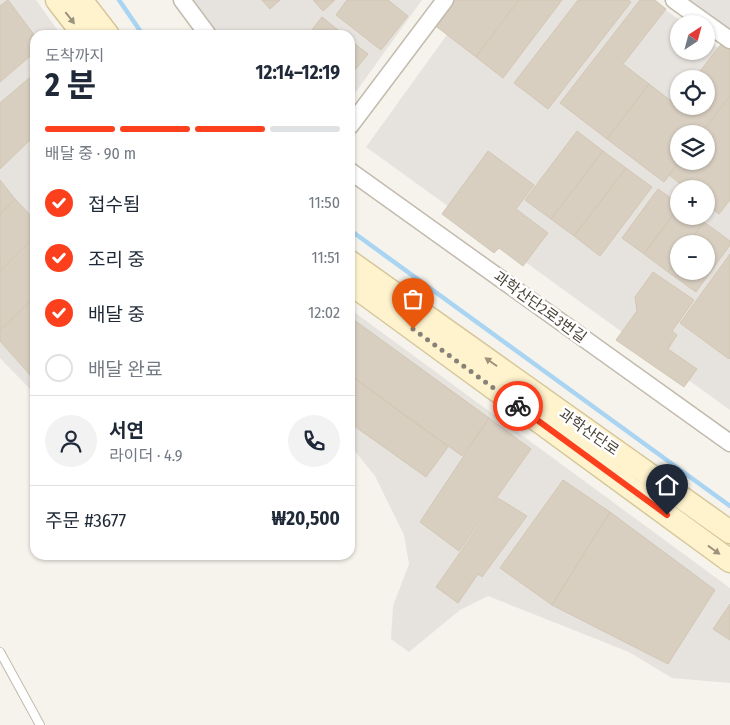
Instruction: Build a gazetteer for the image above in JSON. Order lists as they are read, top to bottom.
{
  "streets": {
    "main road": ["과학산단로"],
    "street": ["과학산단2로3번길"]
  },
  "north": "top right",
  "page": {
    "map_buttons": ["+", "−"],
    "heading": ["2 분", "도착까지", "12:14–12:19"],
    "panel": [
      "서연",
      "라이더 · 4.9",
      "주문 #3677",
      "₩20,500"
    ],
    "bar": "배달 중 · 90 m",
    "list": [
      ["접수됨", "11:50"],
      ["조리 중", "11:51"],
      ["배달 중", "12:02"],
      "배달 완료"
    ]
  }
}
